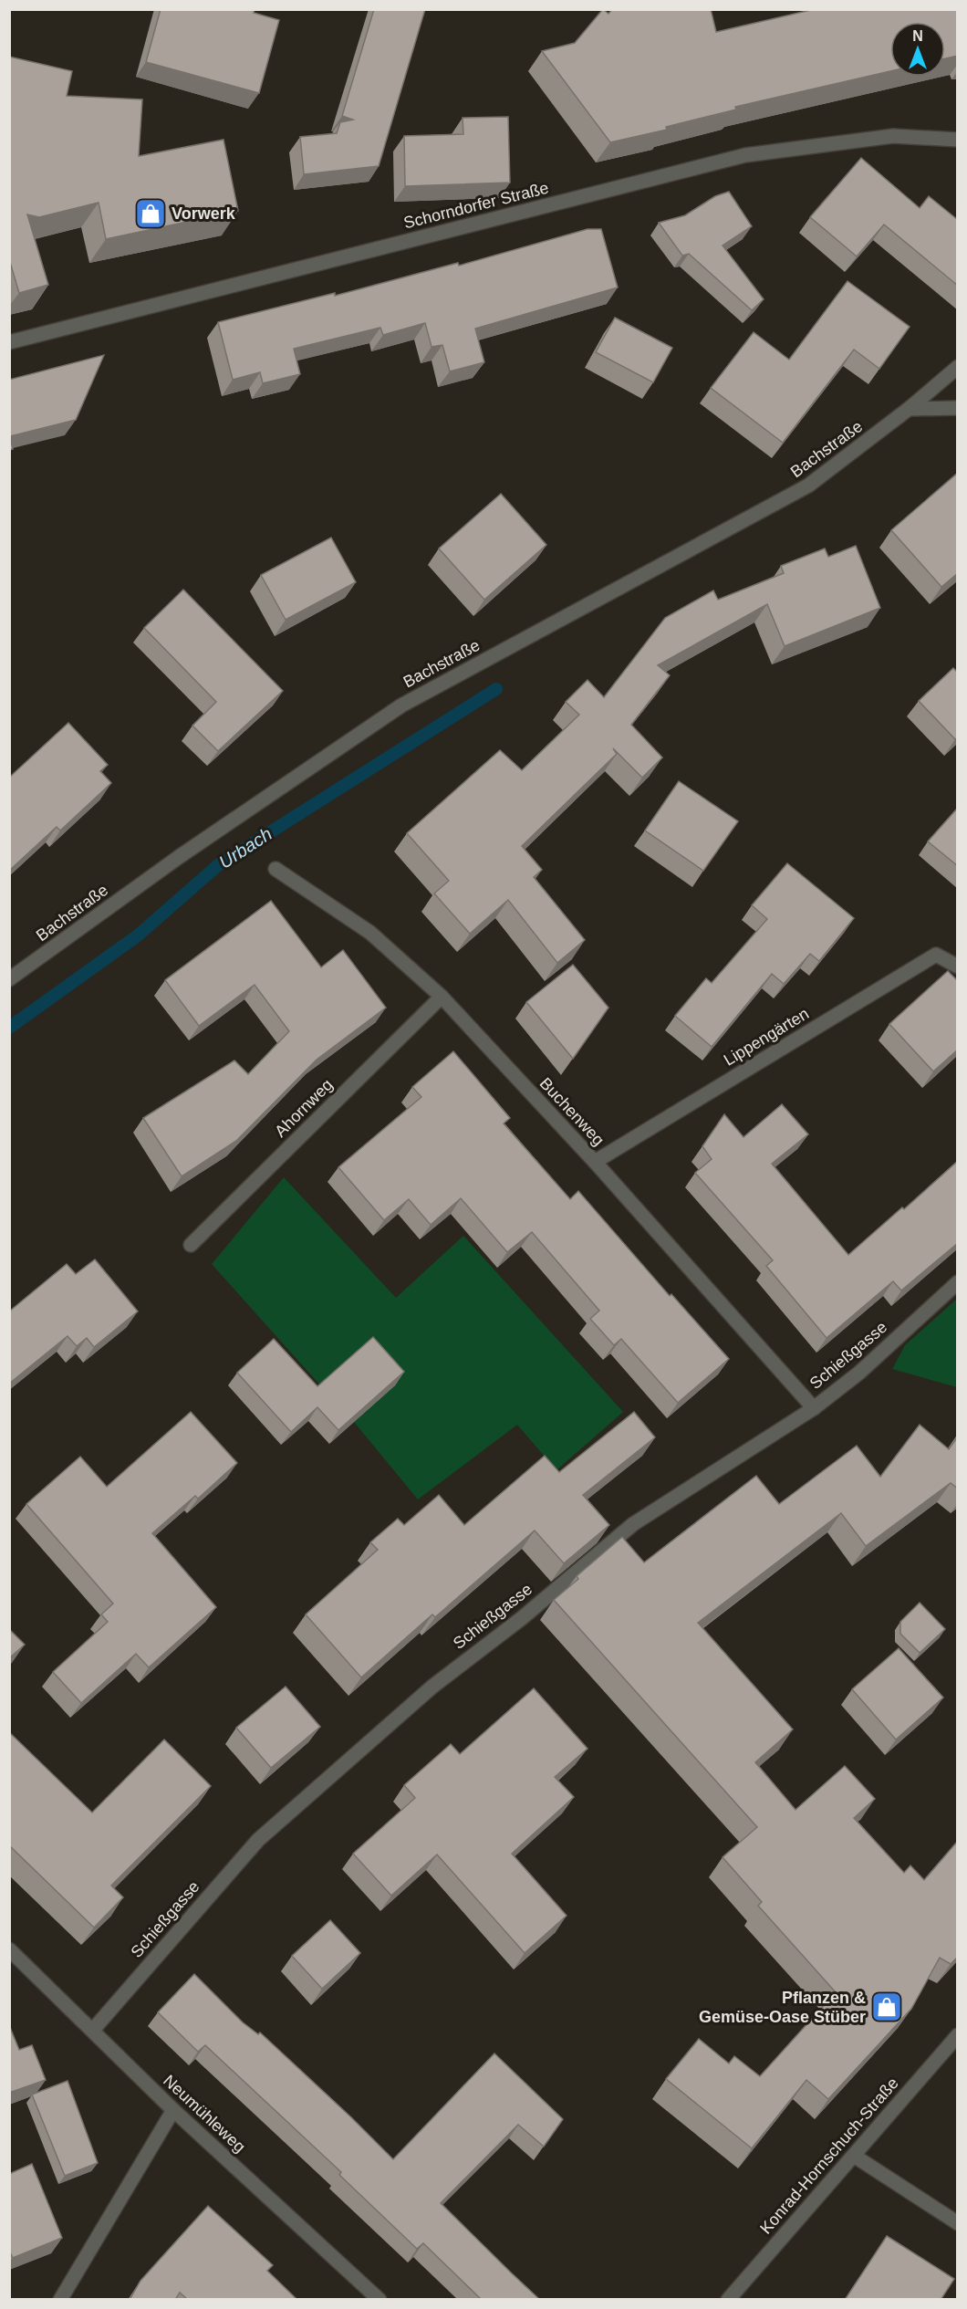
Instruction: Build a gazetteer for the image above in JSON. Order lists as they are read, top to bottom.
{
  "streets": {
    "street": [
      "Schorndorfer Straße",
      "Bachstraße",
      "Lippengärten",
      "Ahornweg",
      "Buchenweg",
      "Schießgasse",
      "Neumühleweg",
      "Konrad-Hornschuch-Straße"
    ]
  },
  "crossings": [
    ["Lippengärten", "Buchenweg"],
    ["Ahornweg", "Buchenweg"],
    ["Buchenweg", "Schießgasse"],
    ["Schießgasse", "Neumühleweg"]
  ],
  "water": ["Urbach"],
  "places": {
    "shop": ["Vorwerk", "Pflanzen & Gemüse-Oase Stüber"]
  },
  "north": "top"
}
